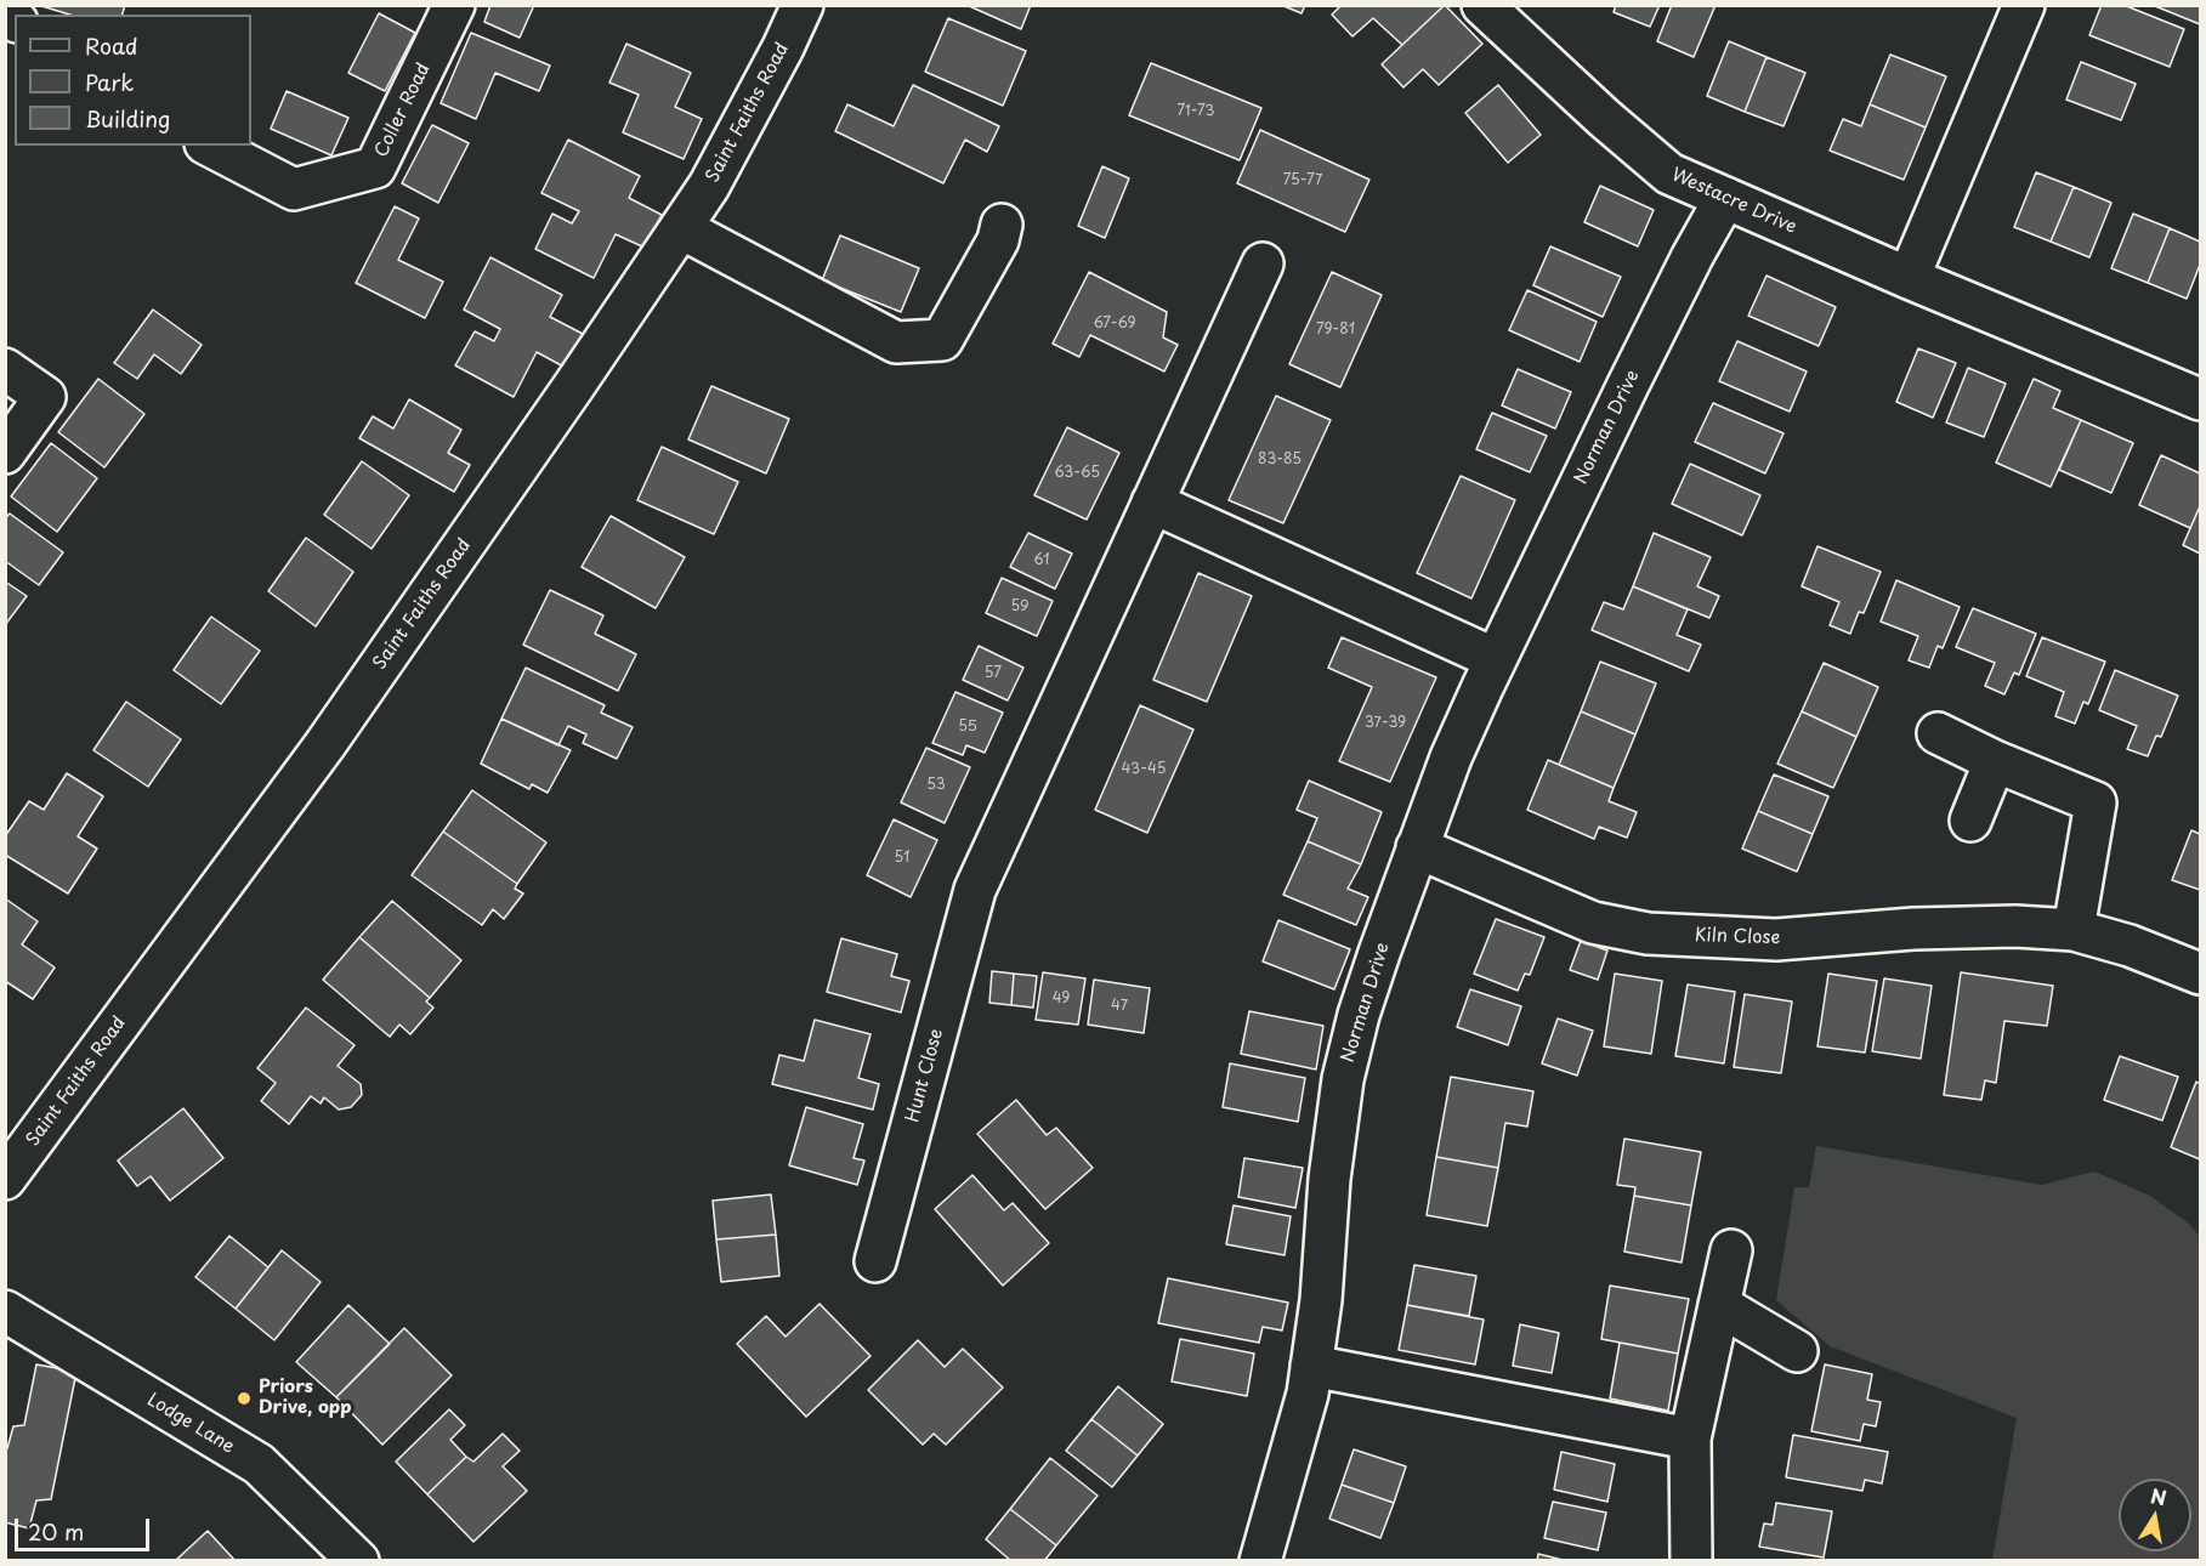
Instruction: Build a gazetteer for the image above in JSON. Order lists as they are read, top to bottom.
{
  "streets": {
    "street": [
      "Coller Road",
      "Saint Faiths Road",
      "Westacre Drive",
      "Norman Drive",
      "Kiln Close",
      "Hunt Close",
      "Lodge Lane"
    ]
  },
  "crossings": [
    ["Westacre Drive", "Norman Drive"],
    ["Norman Drive", "Kiln Close"]
  ],
  "places": ["Priors Drive, opp"],
  "house_numbers": [
    "71-73",
    "75-77",
    "67-69",
    "79-81",
    "83-85",
    "63-65",
    "61",
    "59",
    "57",
    "37-39",
    "55",
    "43-45",
    "53",
    "51",
    "49",
    "47"
  ],
  "legend": ["Road", "Park", "Building"],
  "scale_bar": "20 m",
  "north": "top"
}
